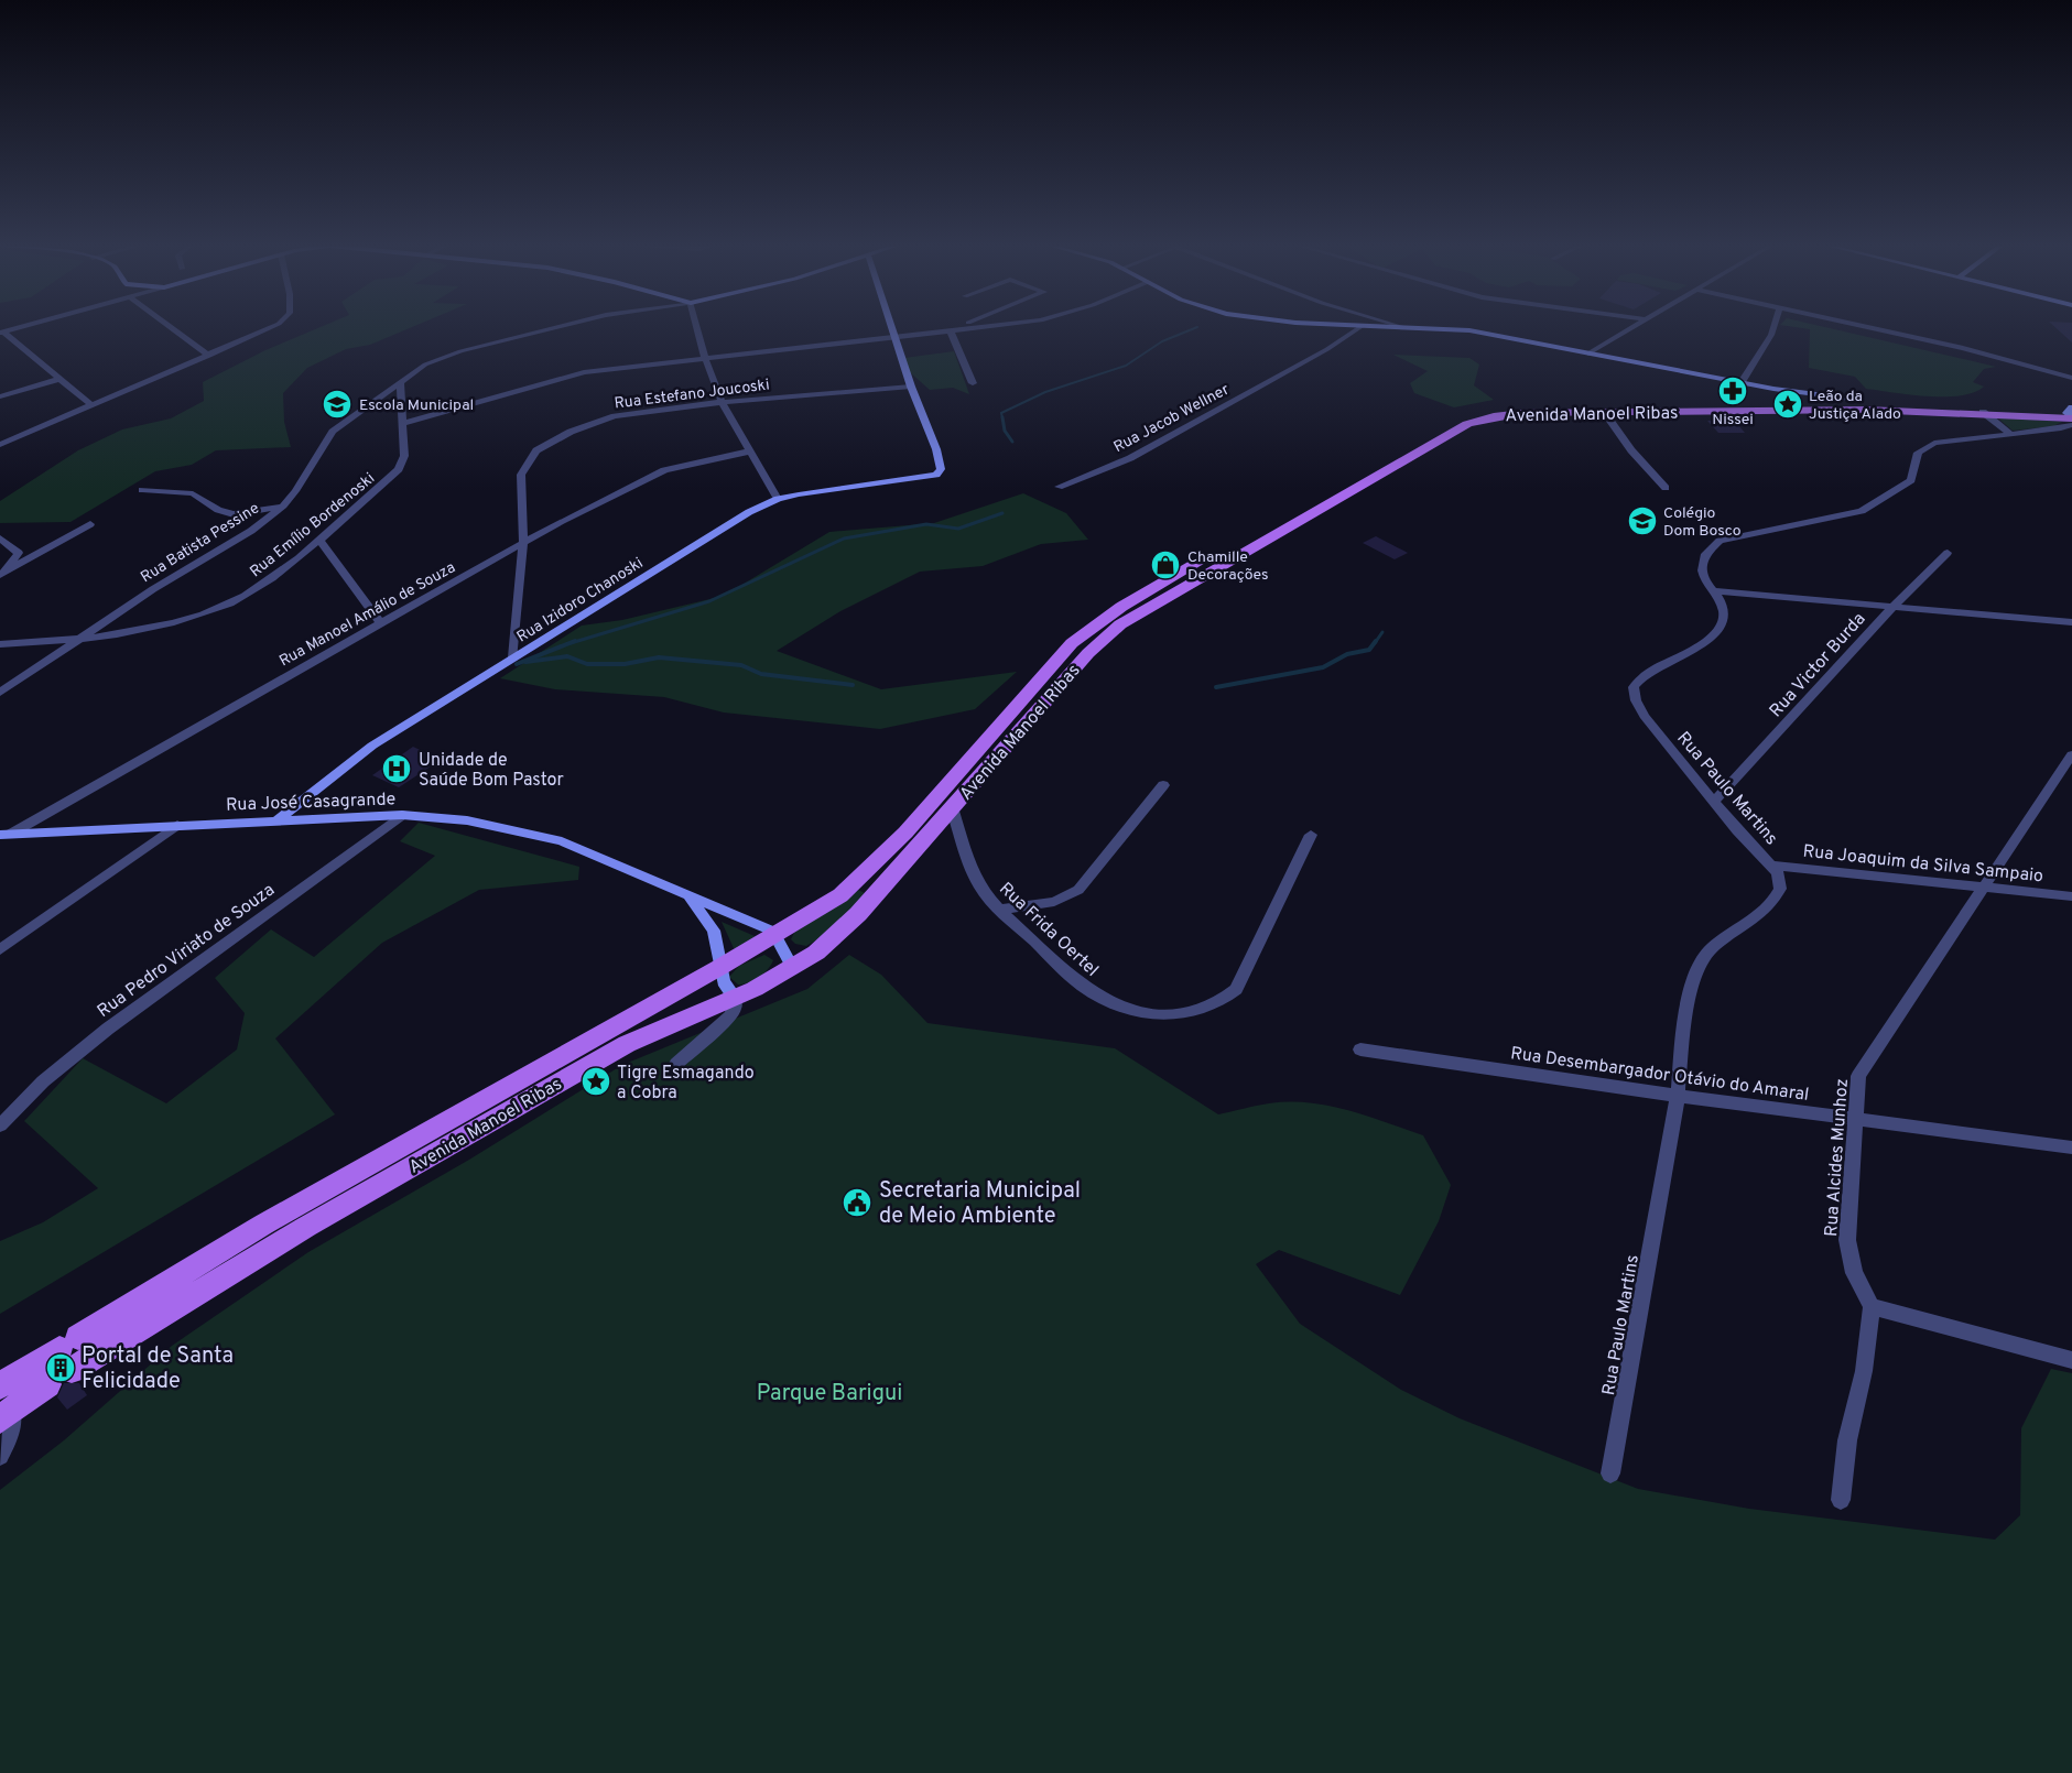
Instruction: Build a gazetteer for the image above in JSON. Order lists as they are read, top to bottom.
{
  "streets": {
    "main road": ["Avenida Manoel Ribas"],
    "street": [
      "Rua Estefano Joucoski",
      "Rua Jacob Wellner",
      "Rua Emílio Bordenoski",
      "Rua Batista Pessine",
      "Rua Izidoro Chanoski",
      "Rua Manoel Amálio de Souza",
      "Rua Victor Burda",
      "Rua Paulo Martins",
      "Rua José Casagrande",
      "Rua Joaquim da Silva Sampaio",
      "Rua Frida Oertel",
      "Rua Pedro Viriato de Souza",
      "Rua Desembargador Otávio do Amaral",
      "Rua Alcides Munhoz"
    ]
  },
  "crossings": [
    ["Rua Estefano Joucoski", "Rua Izidoro Chanoski"],
    ["Rua Estefano Joucoski", "Rua Manoel Amálio de Souza"],
    ["Avenida Manoel Ribas", "Rua Paulo Martins"],
    ["Avenida Manoel Ribas", "Rua José Casagrande"],
    ["Avenida Manoel Ribas", "Rua Frida Oertel"],
    ["Rua Emílio Bordenoski", "Rua Batista Pessine"],
    ["Rua Izidoro Chanoski", "Rua José Casagrande"],
    ["Rua Manoel Amálio de Souza", "Rua José Casagrande"],
    ["Rua Victor Burda", "Rua Paulo Martins"],
    ["Rua Paulo Martins", "Rua Joaquim da Silva Sampaio"],
    ["Rua Paulo Martins", "Rua Desembargador Otávio do Amaral"],
    ["Rua José Casagrande", "Rua Pedro Viriato de Souza"],
    ["Rua Joaquim da Silva Sampaio", "Rua Alcides Munhoz"],
    ["Rua Desembargador Otávio do Amaral", "Rua Alcides Munhoz"]
  ],
  "parks": ["Parque Barigui"],
  "places": {
    "pharmacy": ["Nissei"],
    "school or university": ["Escola Municipal", "Colégio Dom Bosco"],
    "place": ["Leão da Justiça Alado", "Tigre Esmagando a Cobra"],
    "shop": ["Chamille Decorações"],
    "hospital": ["Unidade de Saúde Bom Pastor"],
    "public building": ["Secretaria Municipal de Meio Ambiente"],
    "building": ["Portal de Santa Felicidade"]
  }
}
